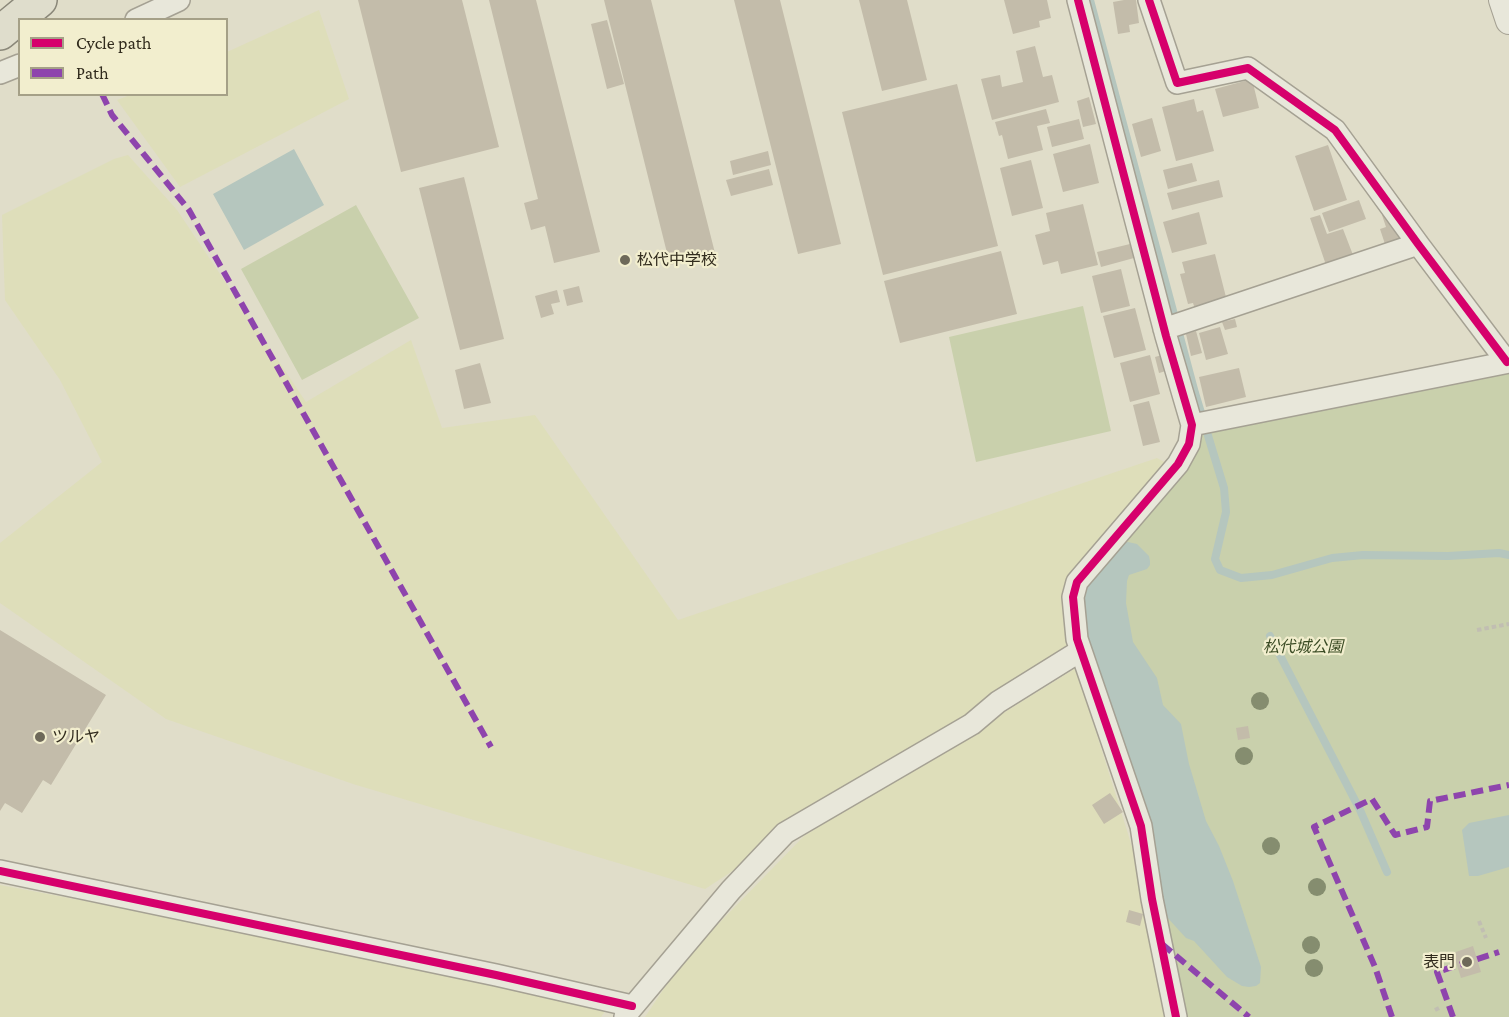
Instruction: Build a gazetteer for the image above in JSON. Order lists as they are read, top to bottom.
{
  "parks": ["松代城公園"],
  "places": ["松代中学校", "ツルヤ", "表門"],
  "legend": ["Cycle path", "Path"]
}
